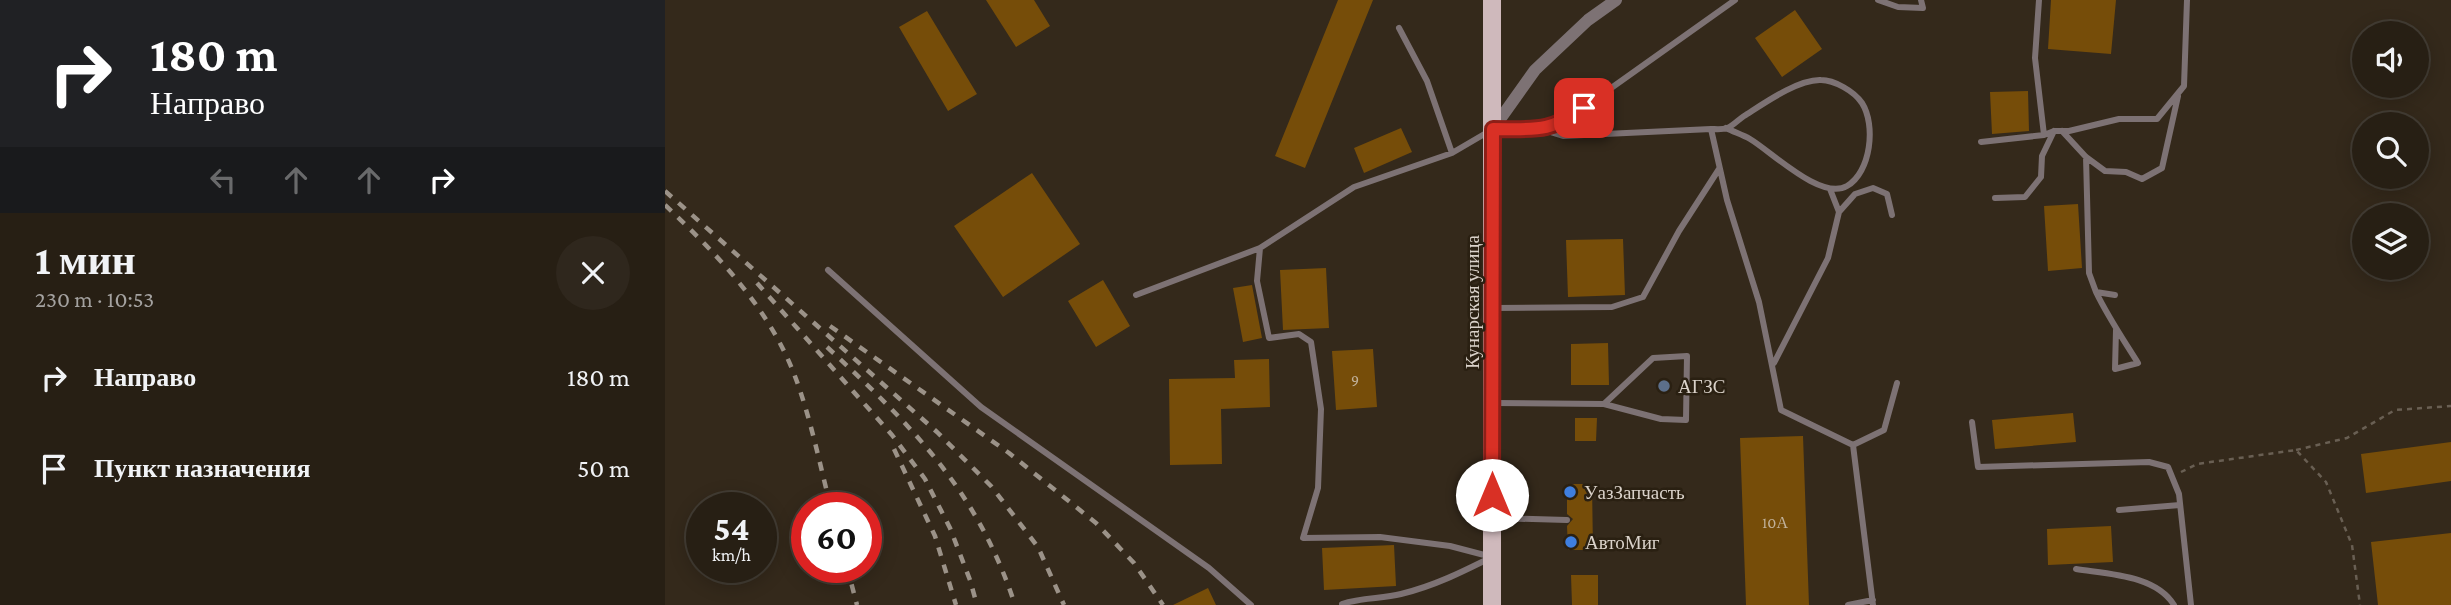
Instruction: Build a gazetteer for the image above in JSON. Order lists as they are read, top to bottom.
{
  "streets": {
    "main road": ["Кунарская улица"]
  },
  "places": ["АГЗС", "УазЗапчасть", "АвтоМиг"],
  "house_numbers": ["9", "10А"],
  "page": {
    "turn": ["180 m", "Направо"],
    "heading": ["1 мин", "230 m · 10:53"],
    "list": [
      {
        "name": "Направо",
        "value": "180 m"
      },
      {
        "name": "Пункт назначения",
        "value": "50 m"
      }
    ],
    "speed": "54 km/h",
    "limit": "60"
  }
}
